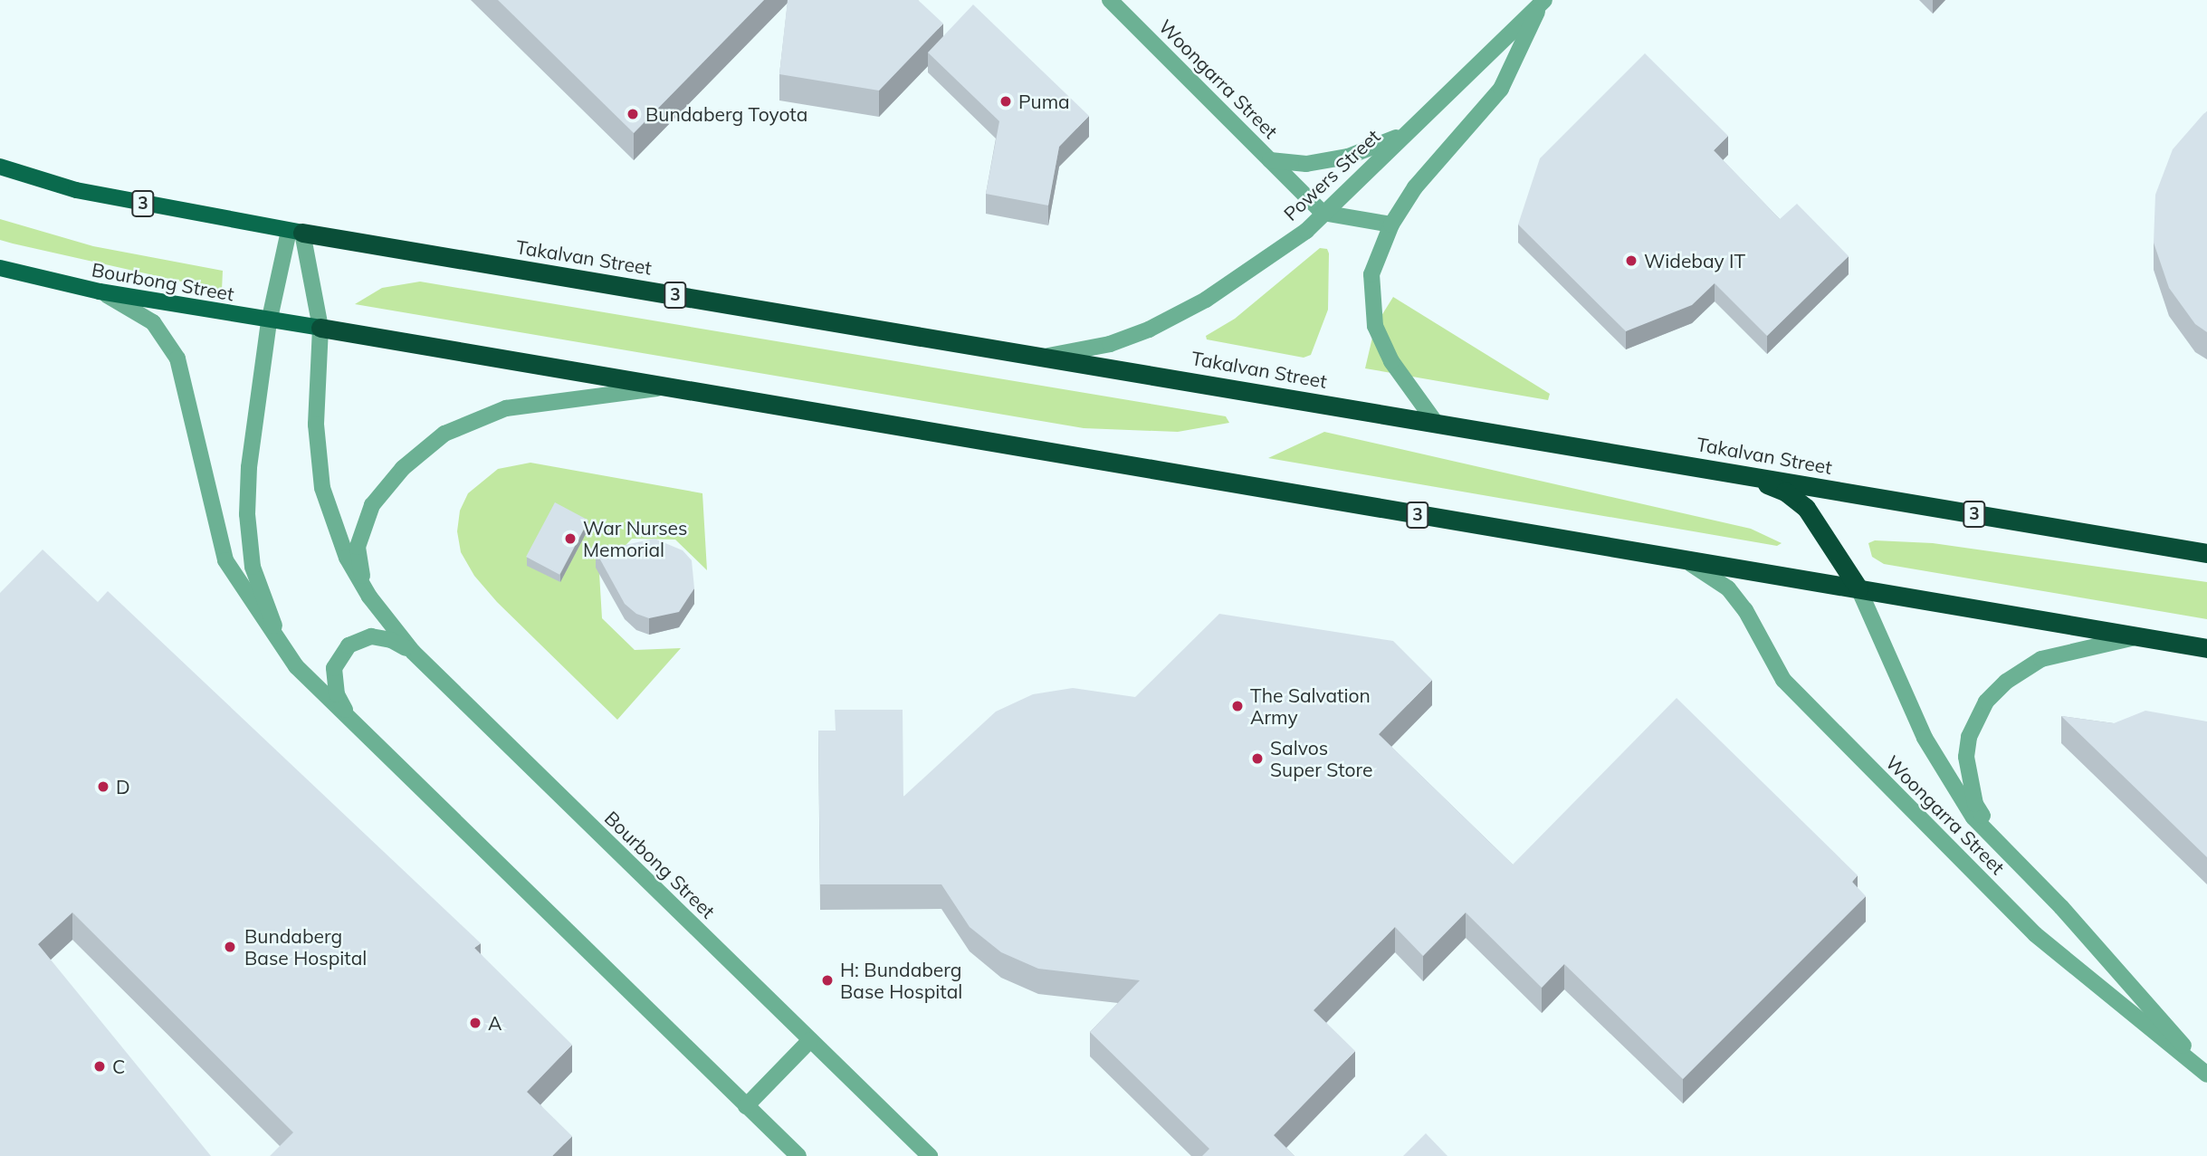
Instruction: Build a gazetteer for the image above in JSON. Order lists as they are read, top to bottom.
{
  "streets": {
    "highway": ["3", "Takalvan Street"],
    "main road": ["Bourbong Street"],
    "street": ["Woongarra Street", "Powers Street"]
  },
  "crossings": [
    ["Woongarra Street", "Powers Street"],
    ["Woongarra Street", "3"],
    ["Powers Street", "Takalvan Street"],
    ["3", "Takalvan Street"],
    ["3", "Bourbong Street"]
  ],
  "places": [
    "Puma",
    "Bundaberg Toyota",
    "Widebay IT",
    "War Nurses Memorial",
    "The Salvation Army",
    "Salvos Super Store",
    "D",
    "Bundaberg Base Hospital",
    "H: Bundaberg Base Hospital",
    "A",
    "C"
  ]
}
